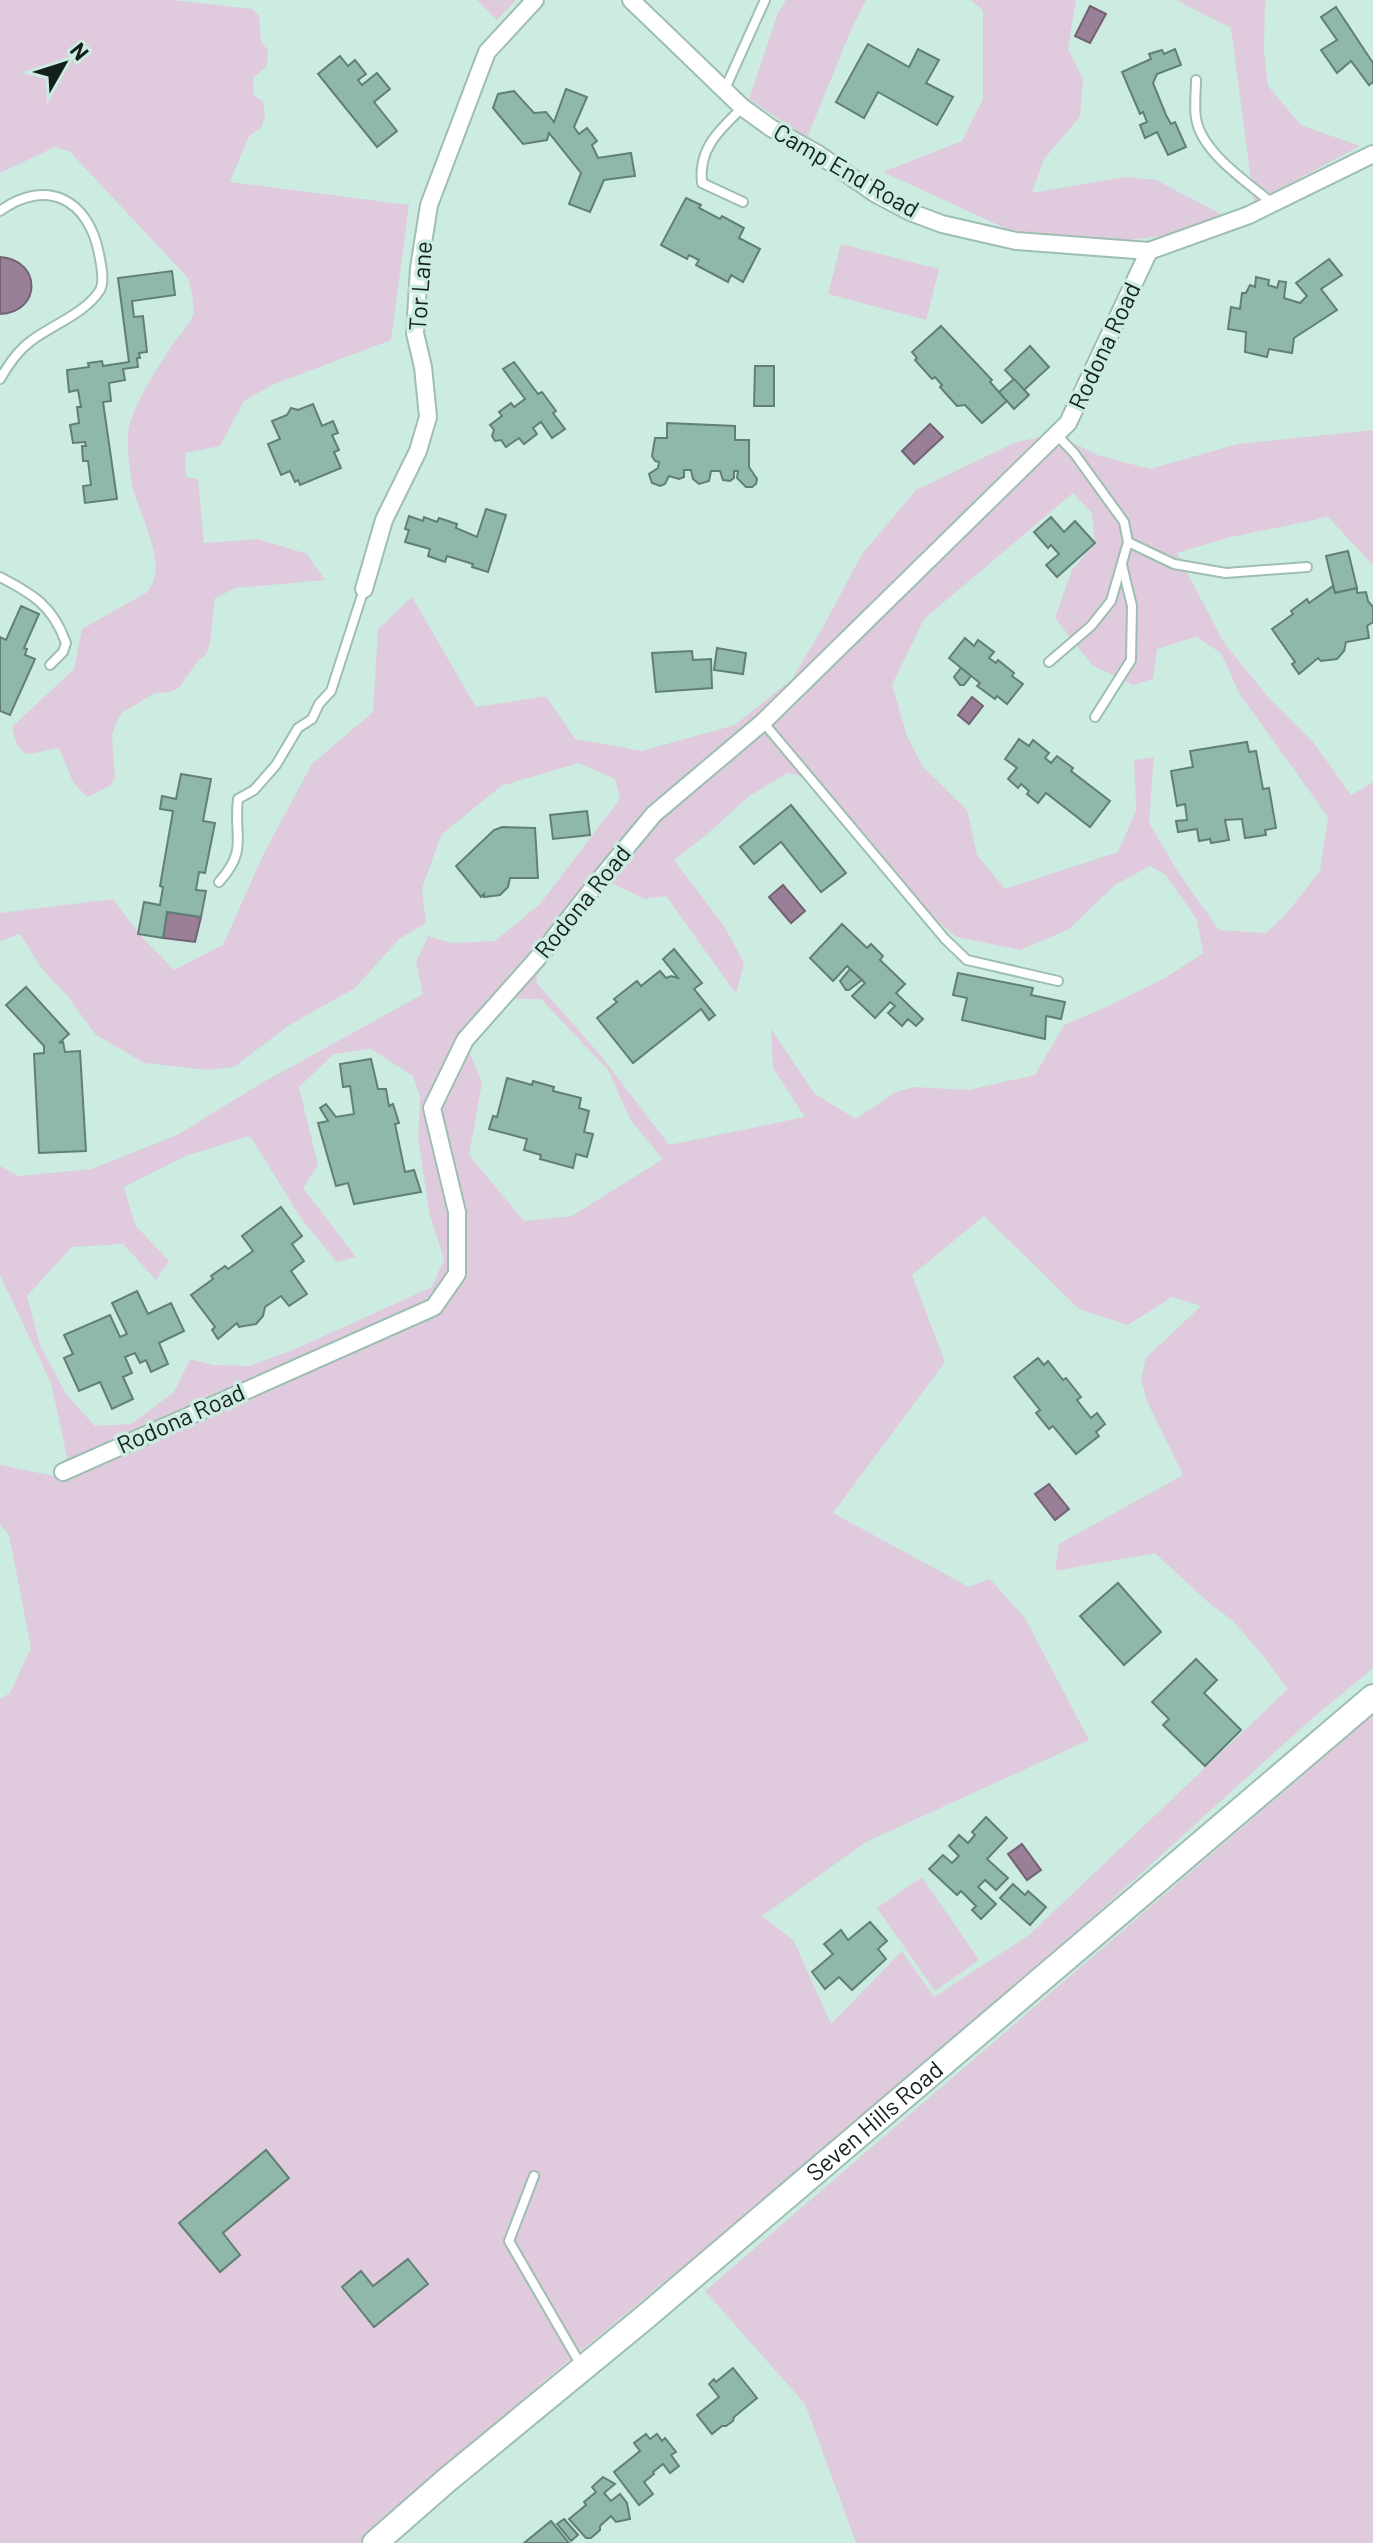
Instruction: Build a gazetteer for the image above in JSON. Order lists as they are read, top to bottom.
{
  "streets": {
    "main road": ["Seven Hills Road"],
    "street": ["Camp End Road", "Tor Lane", "Rodona Road"]
  },
  "crossings": [
    ["Camp End Road", "Rodona Road"]
  ],
  "north": "top right"
}
